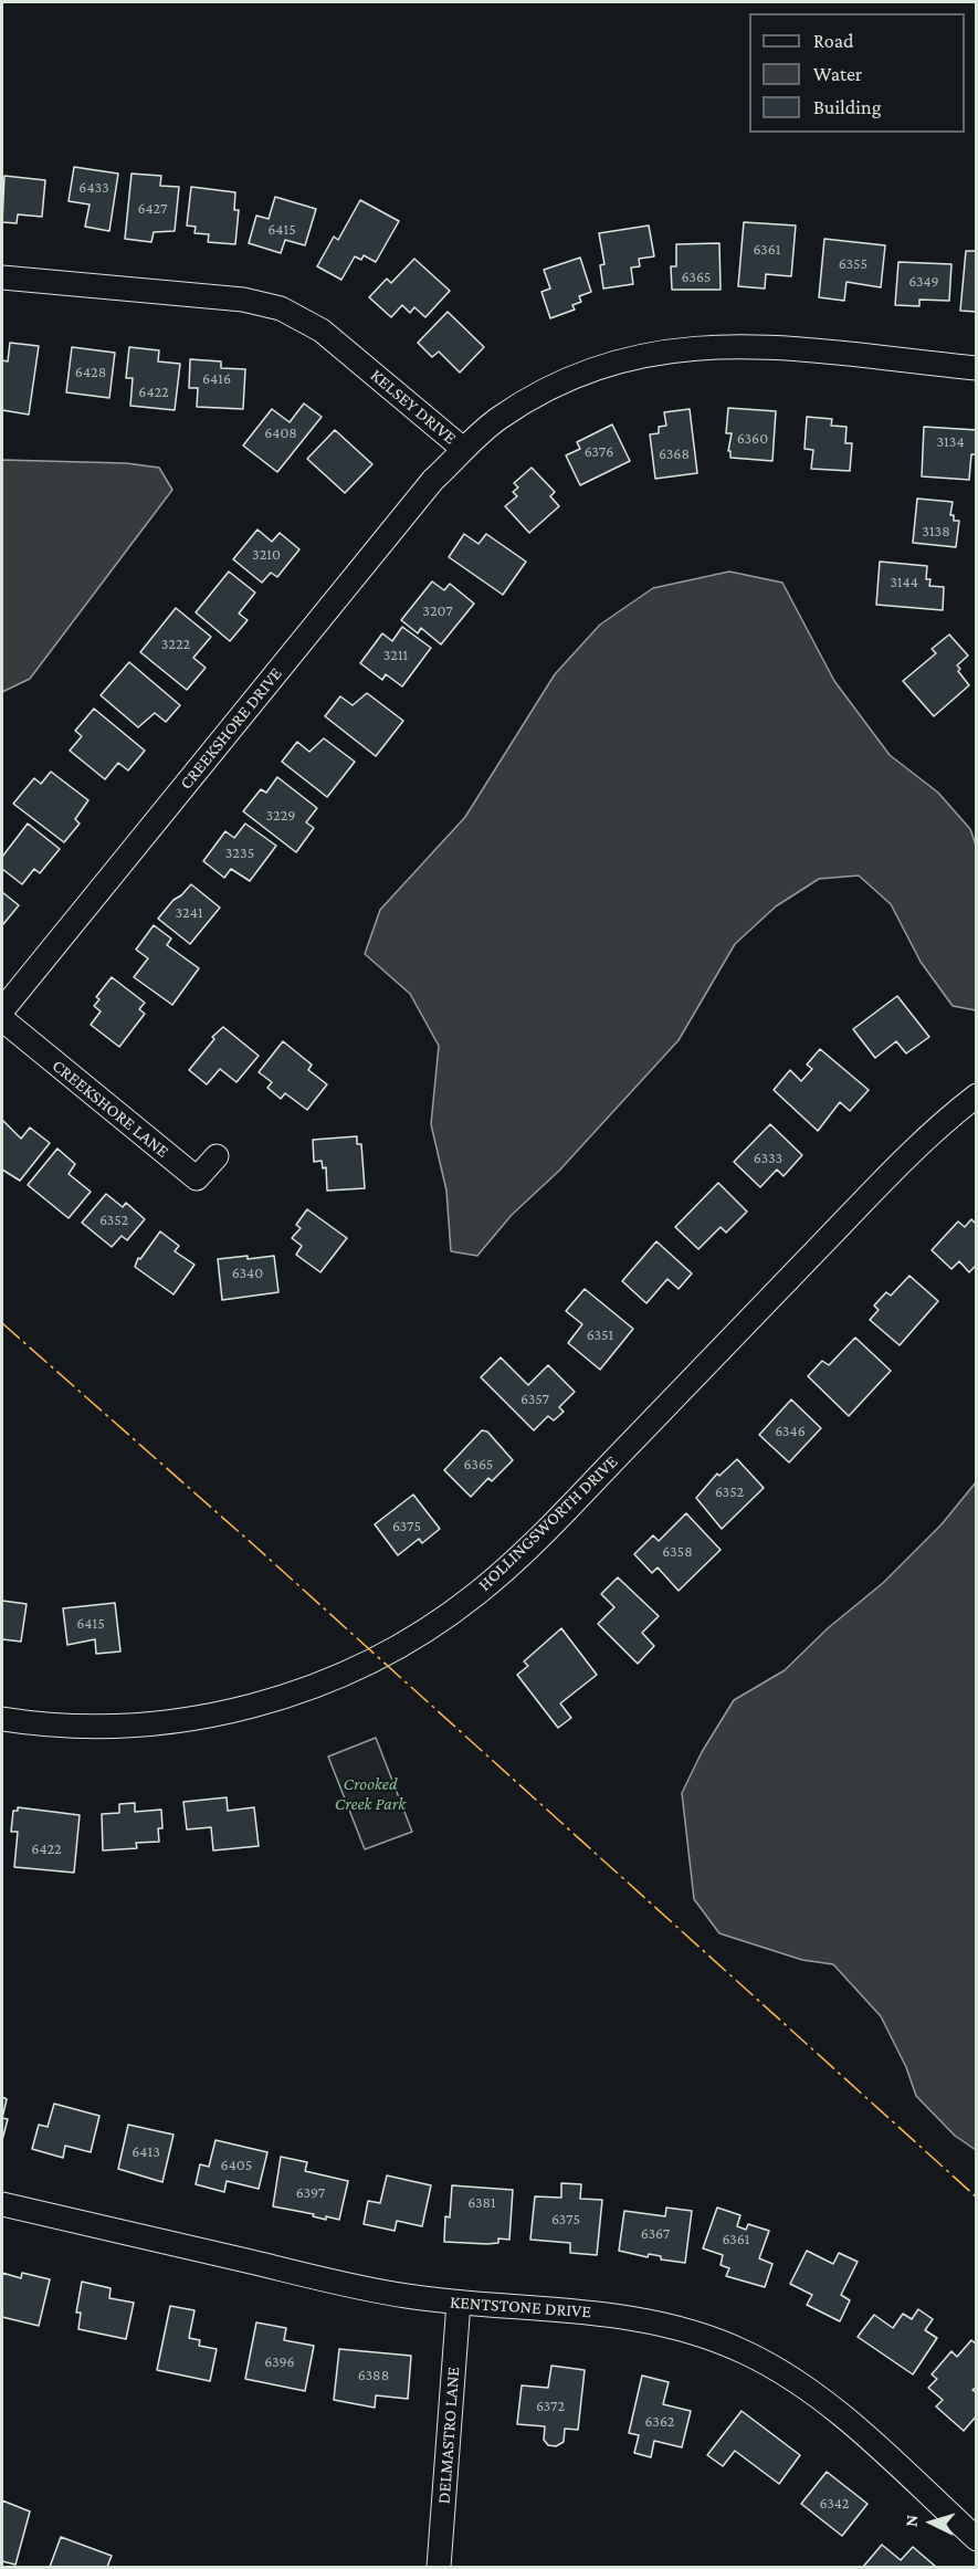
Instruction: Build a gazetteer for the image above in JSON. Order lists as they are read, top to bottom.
{
  "streets": {
    "street": [
      "KELSEY DRIVE",
      "CREEKSHORE DRIVE",
      "CREEKSHORE LANE",
      "HOLLINGSWORTH DRIVE",
      "KENTSTONE DRIVE",
      "DELMASTRO LANE"
    ]
  },
  "crossings": [
    ["KELSEY DRIVE", "CREEKSHORE DRIVE"],
    ["KENTSTONE DRIVE", "DELMASTRO LANE"]
  ],
  "parks": ["Crooked Creek Park"],
  "house_numbers": [
    "6433",
    "6427",
    "6415",
    "6361",
    "6355",
    "6365",
    "6349",
    "6428",
    "6416",
    "6422",
    "6408",
    "6360",
    "3134",
    "6376",
    "6368",
    "3138",
    "3210",
    "3144",
    "3207",
    "3222",
    "3211",
    "3229",
    "3235",
    "3241",
    "6333",
    "6352",
    "6340",
    "6351",
    "6357",
    "6346",
    "6365",
    "6352",
    "6375",
    "6358",
    "6415",
    "6422",
    "6413",
    "6405",
    "6397",
    "6381",
    "6375",
    "6367",
    "6361",
    "6396",
    "6388",
    "6372",
    "6362",
    "6342"
  ],
  "legend": ["Road", "Water", "Building"],
  "north": "left"
}
